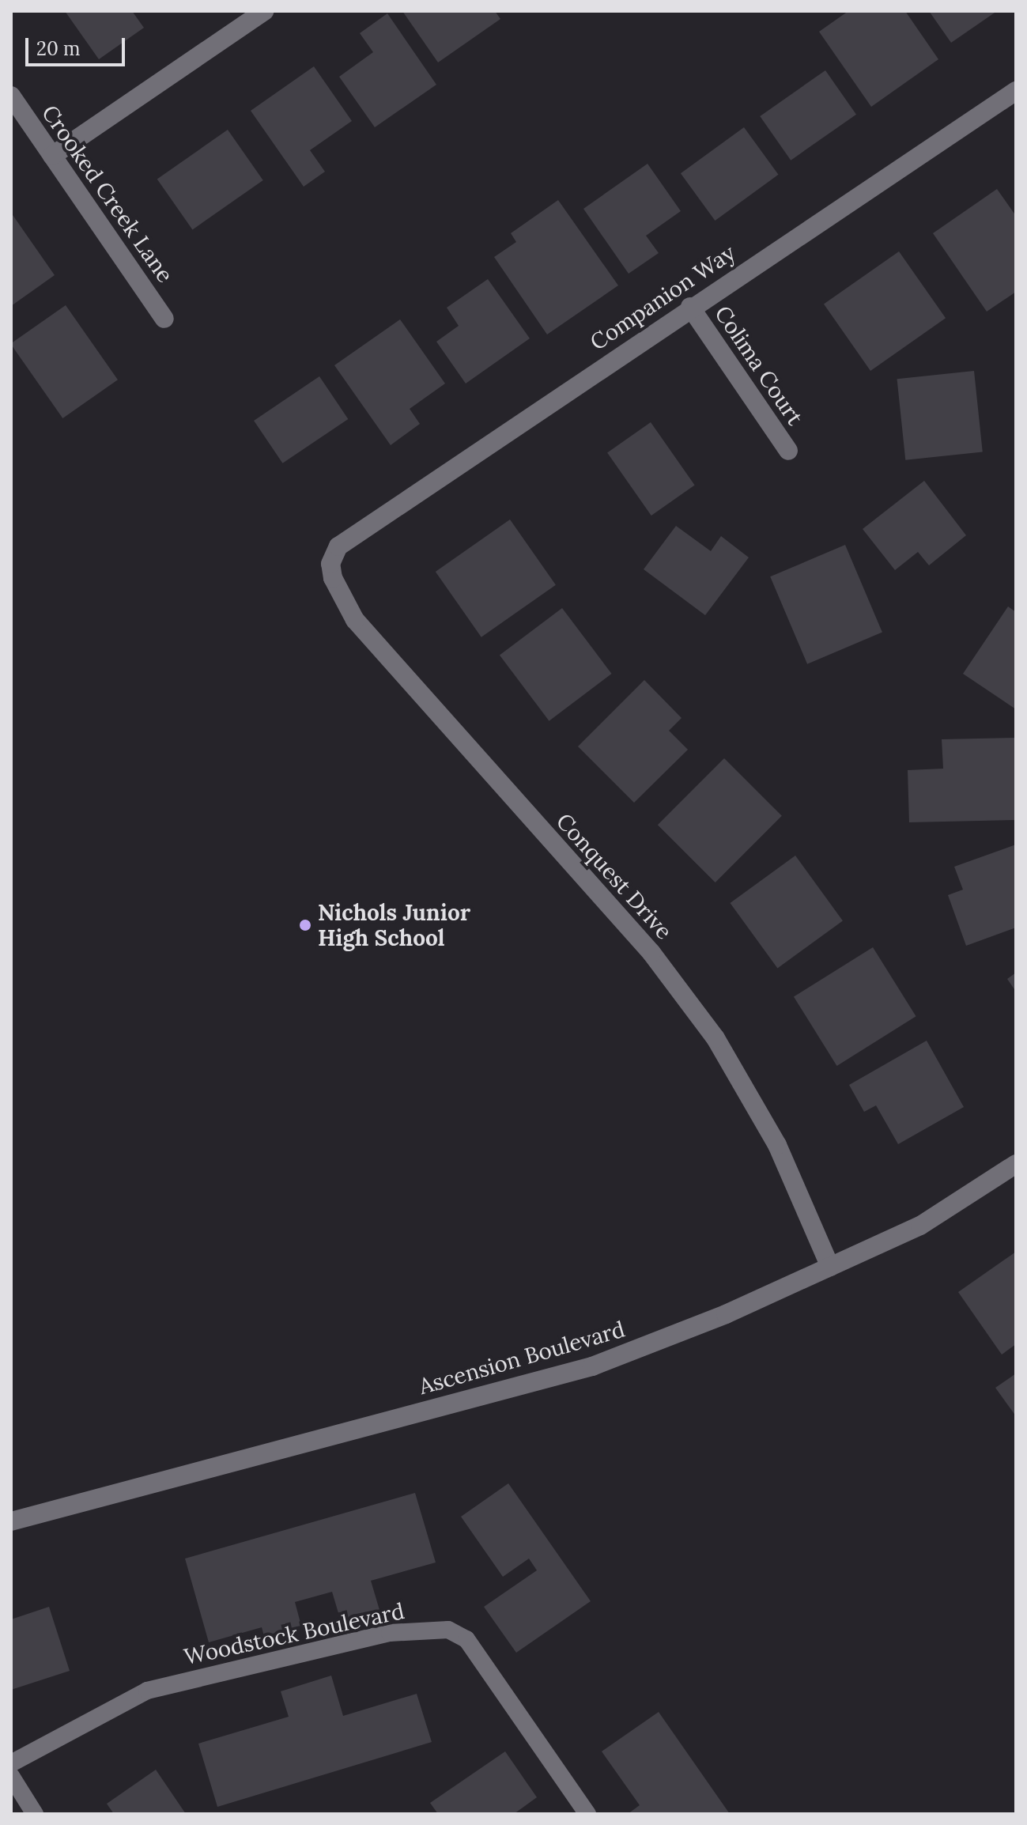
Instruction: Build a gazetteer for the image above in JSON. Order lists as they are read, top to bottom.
{
  "streets": {
    "street": [
      "Crooked Creek Lane",
      "Companion Way",
      "Colima Court",
      "Conquest Drive",
      "Ascension Boulevard"
    ],
    "lane": ["Woodstock Boulevard"]
  },
  "crossings": [
    ["Companion Way", "Colima Court"],
    ["Companion Way", "Conquest Drive"],
    ["Conquest Drive", "Ascension Boulevard"]
  ],
  "places": ["Nichols Junior High School"],
  "scale_bar": "20 m"
}
